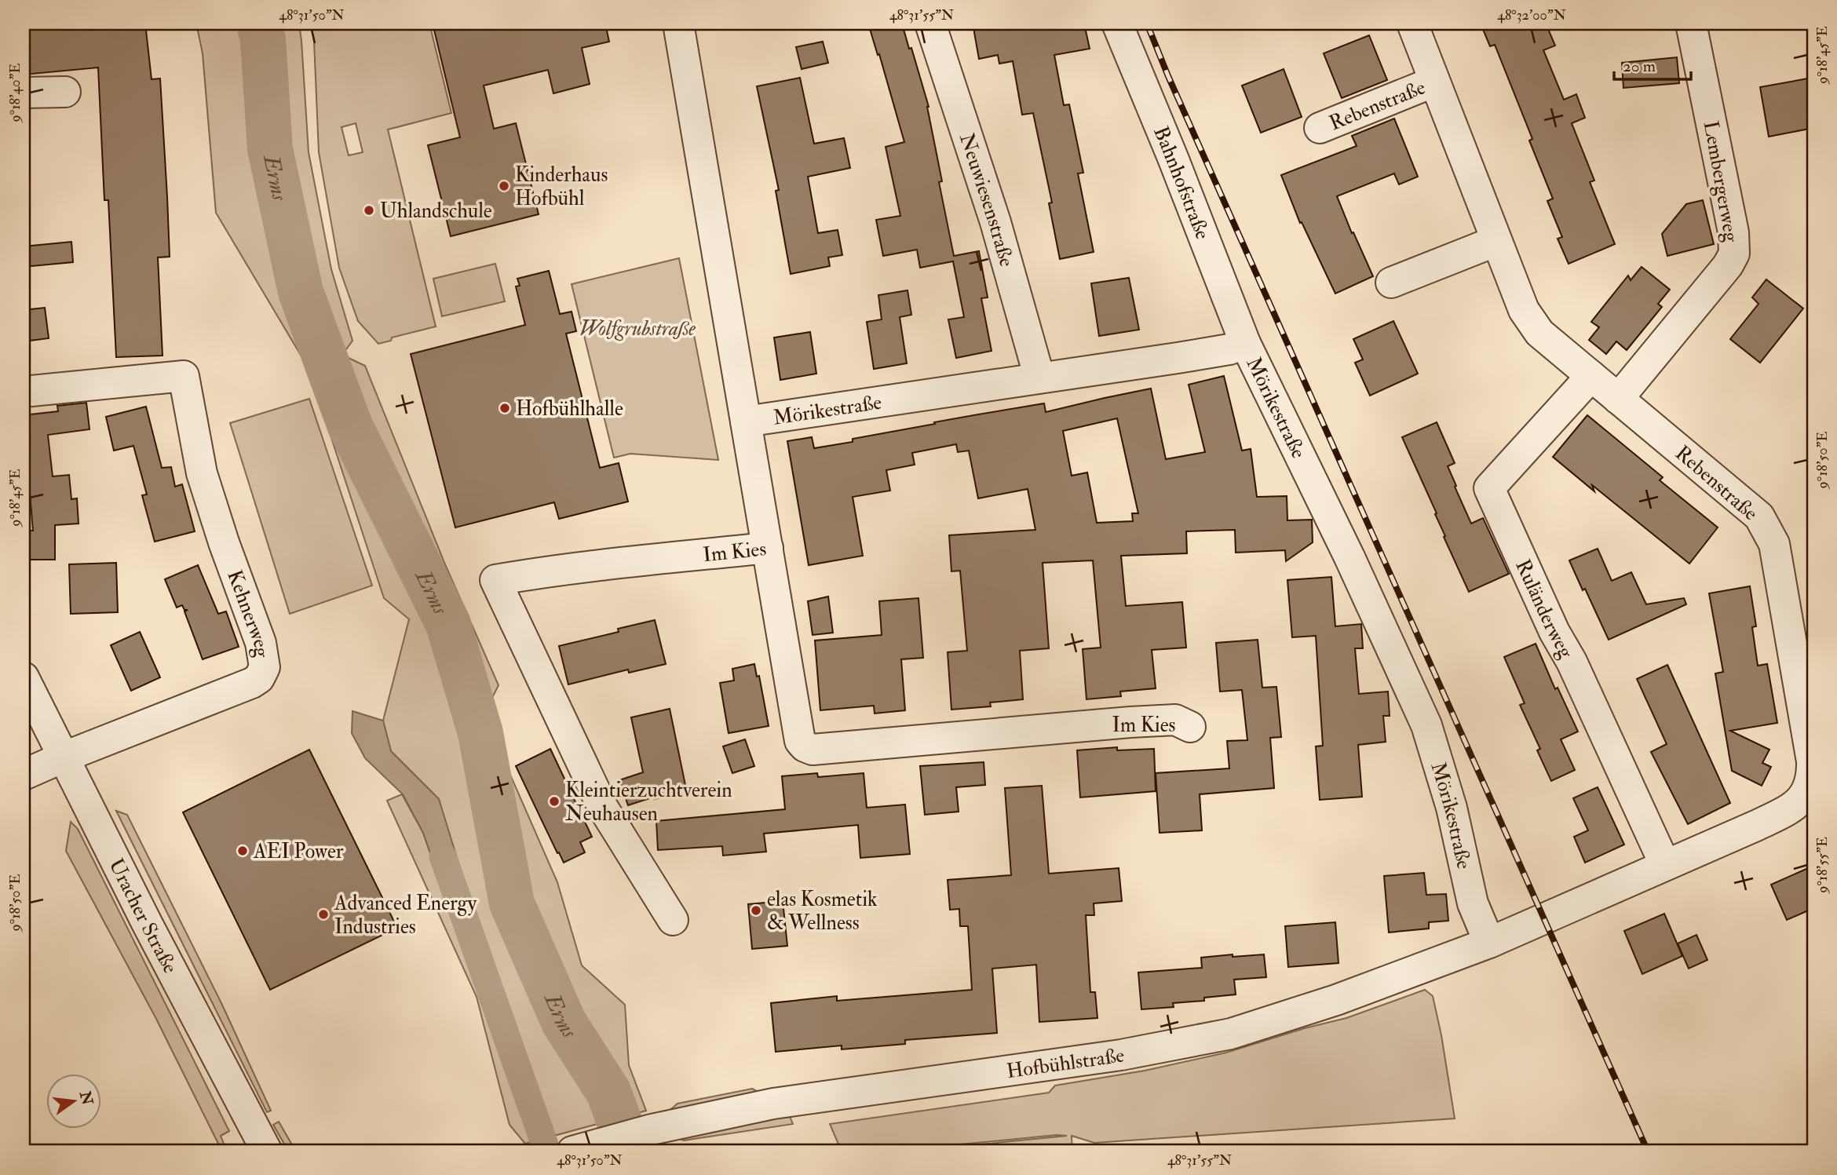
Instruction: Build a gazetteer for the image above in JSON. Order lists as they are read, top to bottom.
{
  "streets": {
    "street": [
      "Rebenstraße",
      "Lembergerweg",
      "Bahnhofstraße",
      "Neuwiesenstraße",
      "Mörikestraße",
      "Im Kies",
      "Ruländerweg",
      "Kehnerweg",
      "Uracher Straße",
      "Hofbühlstraße"
    ]
  },
  "crossings": [
    ["Rebenstraße", "Lembergerweg"],
    ["Rebenstraße", "Ruländerweg"],
    ["Rebenstraße", "Hofbühlstraße"],
    ["Bahnhofstraße", "Mörikestraße"],
    ["Neuwiesenstraße", "Mörikestraße"],
    ["Mörikestraße", "Hofbühlstraße"],
    ["Kehnerweg", "Uracher Straße"]
  ],
  "water": ["Erms"],
  "parks": ["Wolfgrubstraße"],
  "places": [
    "Kinderhaus Hofbühl",
    "Uhlandschule",
    "Hofbühlhalle",
    "Kleintierzuchtverein Neuhausen",
    "AEI Power",
    "elas Kosmetik & Wellness",
    "Advanced Energy Industries"
  ],
  "scale_bar": "20 m",
  "north": "right",
  "coordinates": [
    "48°31'50\"N",
    "48°31'55\"N",
    "48°32'00\"N",
    "9°18'45\"E",
    "9°18'40\"E",
    "9°18'50\"E",
    "9°18'55\"E"
  ]
}
